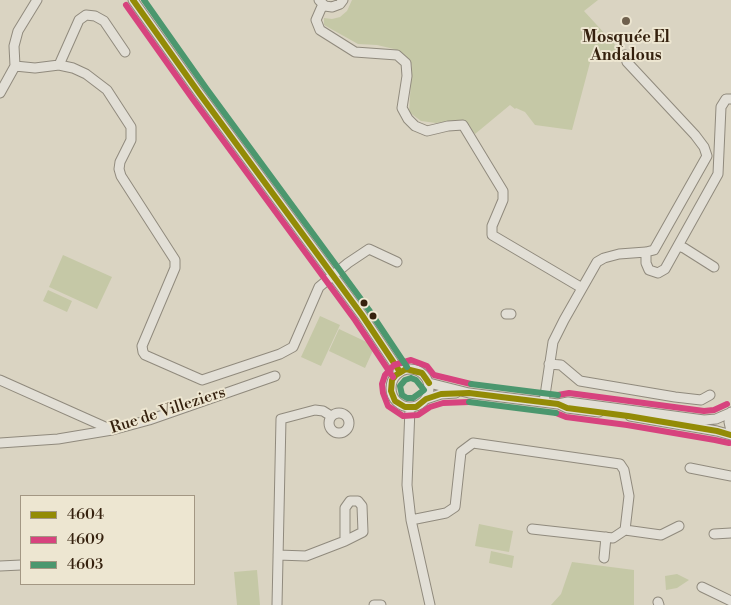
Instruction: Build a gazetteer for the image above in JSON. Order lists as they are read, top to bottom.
{
  "streets": {
    "street": ["Rue de Villeziers"]
  },
  "places": ["Mosquée El Andalous"],
  "lines": ["transit line 4604", "transit line 4603", "transit line 4609"],
  "legend": ["4604", "4609", "4603"]
}
